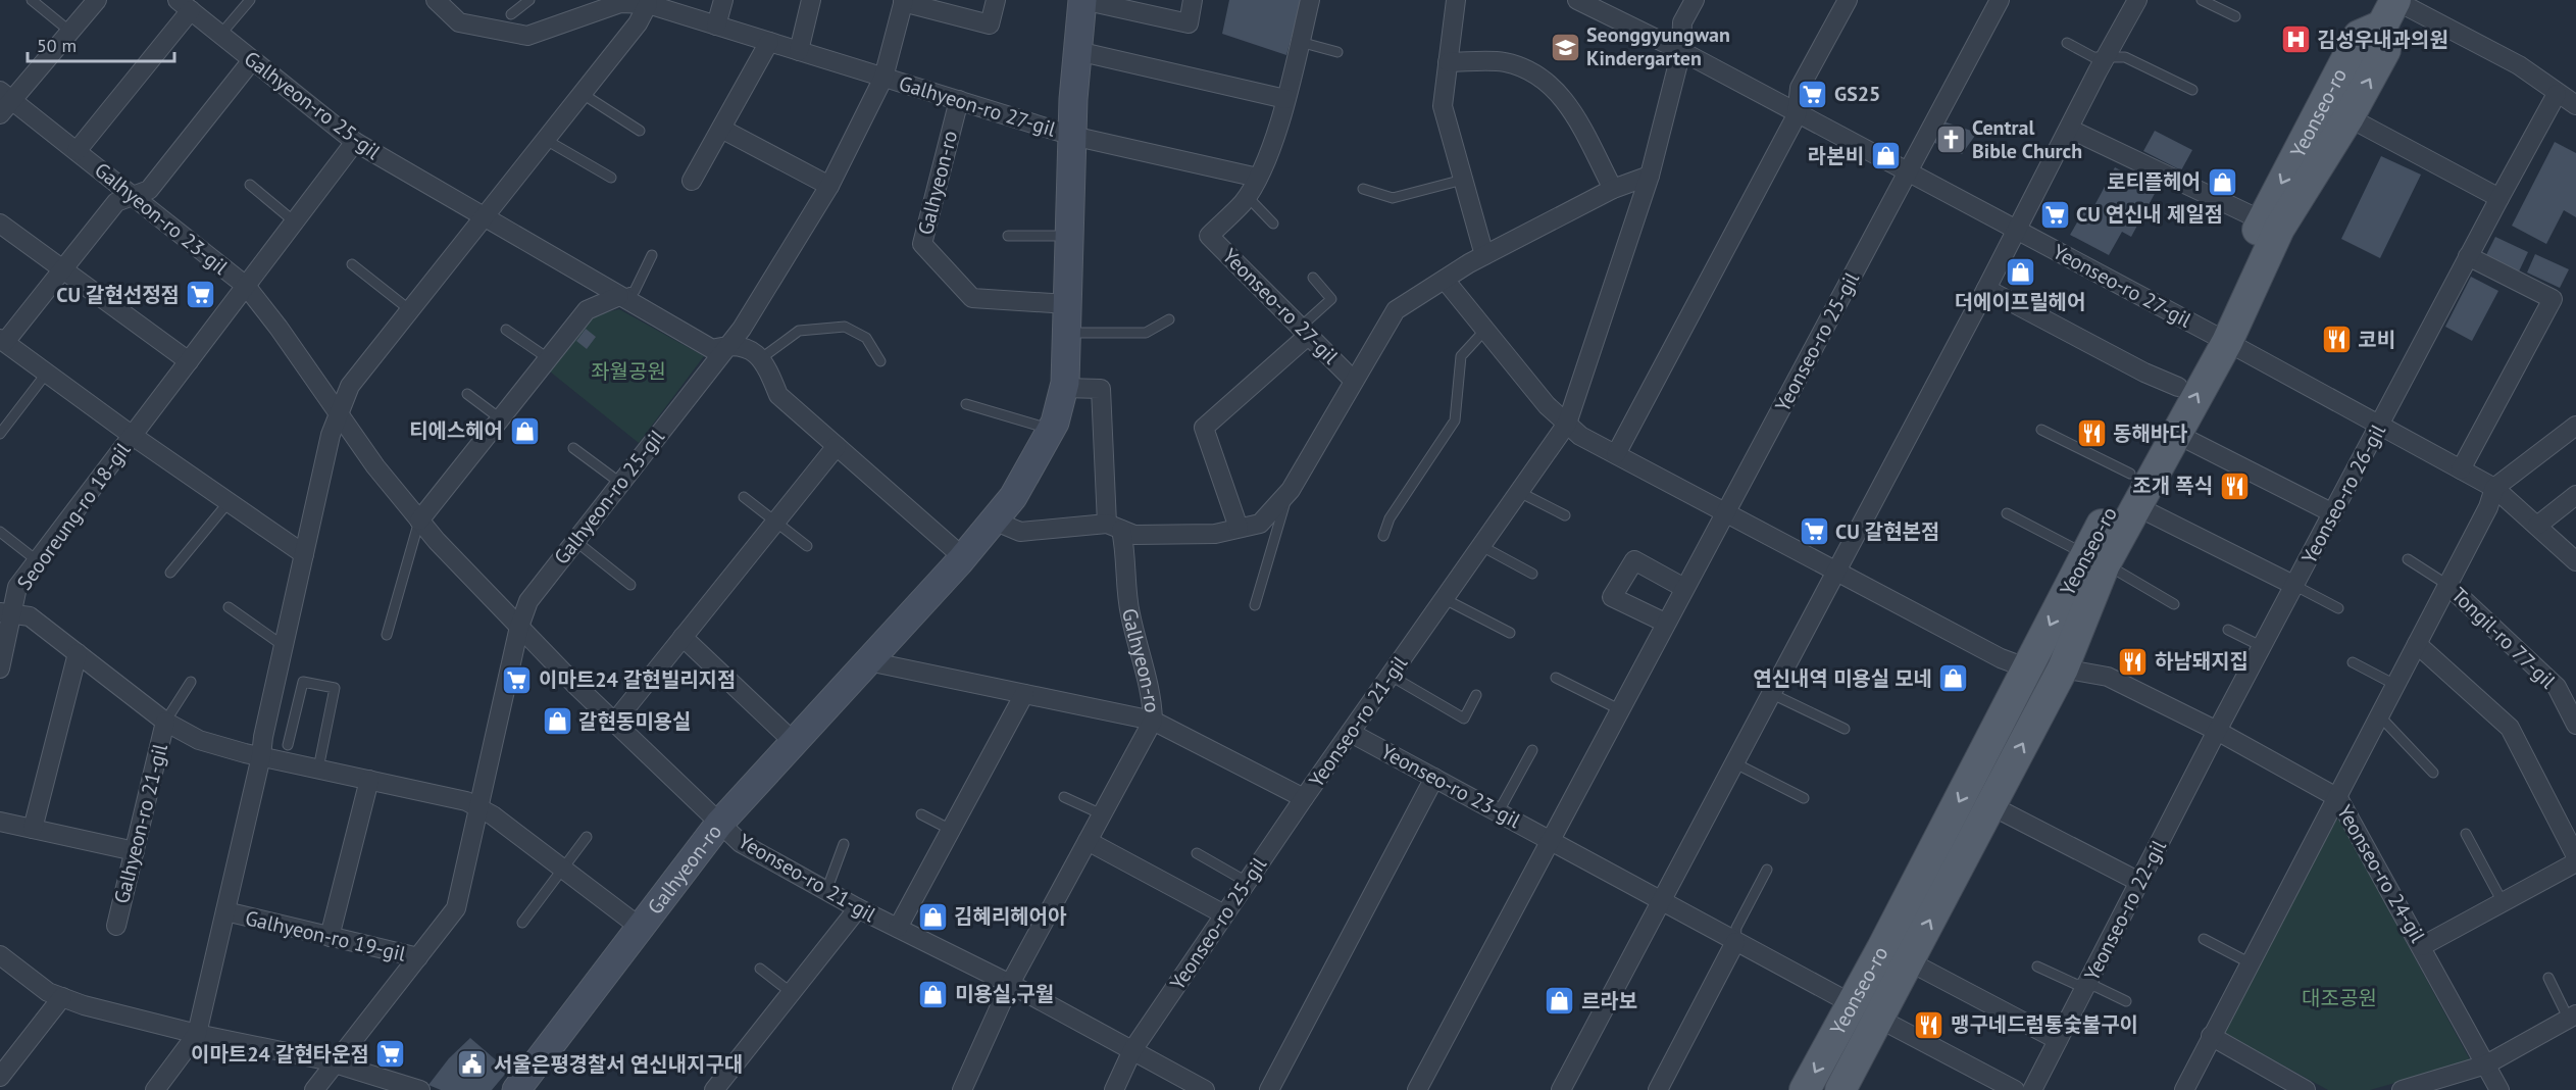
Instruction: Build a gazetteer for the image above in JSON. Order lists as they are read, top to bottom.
{
  "streets": {
    "main road": ["Yeonseo-ro", "Galhyeon-ro"],
    "street": [
      "Galhyeon-ro 25-gil",
      "Galhyeon-ro 27-gil",
      "Galhyeon-ro 23-gil",
      "Yeonseo-ro 27-gil",
      "Yeonseo-ro 25-gil",
      "Yeonseo-ro 26-gil",
      "Seooreung-ro 18-gil",
      "Tongil-ro 77-gil",
      "Yeonseo-ro 21-gil",
      "Yeonseo-ro 23-gil",
      "Galhyeon-ro 21-gil",
      "Yeonseo-ro 24-gil",
      "Yeonseo-ro 22-gil",
      "Galhyeon-ro 19-gil"
    ]
  },
  "crossings": [
    ["Galhyeon-ro 25-gil", "Galhyeon-ro 27-gil"],
    ["Galhyeon-ro 25-gil", "Galhyeon-ro 23-gil"],
    ["Galhyeon-ro 27-gil", "Galhyeon-ro"],
    ["Yeonseo-ro", "Yeonseo-ro 27-gil"],
    ["Yeonseo-ro", "Yeonseo-ro 26-gil"],
    ["Yeonseo-ro", "Yeonseo-ro 23-gil"],
    ["Yeonseo-ro", "Yeonseo-ro 24-gil"],
    ["Yeonseo-ro", "Yeonseo-ro 22-gil"],
    ["Galhyeon-ro", "Galhyeon-ro 23-gil"],
    ["Galhyeon-ro", "Yeonseo-ro 21-gil"],
    ["Galhyeon-ro", "Galhyeon-ro 21-gil"],
    ["Galhyeon-ro 23-gil", "Seooreung-ro 18-gil"],
    ["Galhyeon-ro 23-gil", "Yeonseo-ro 21-gil"],
    ["Yeonseo-ro 27-gil", "Yeonseo-ro 25-gil"],
    ["Yeonseo-ro 27-gil", "Yeonseo-ro 26-gil"],
    ["Yeonseo-ro 25-gil", "Yeonseo-ro 21-gil"],
    ["Yeonseo-ro 26-gil", "Yeonseo-ro 24-gil"],
    ["Yeonseo-ro 26-gil", "Yeonseo-ro 22-gil"],
    ["Seooreung-ro 18-gil", "Galhyeon-ro 21-gil"],
    ["Yeonseo-ro 21-gil", "Yeonseo-ro 23-gil"],
    ["Yeonseo-ro 24-gil", "Yeonseo-ro 22-gil"]
  ],
  "parks": ["좌월공원", "대조공원"],
  "places": {
    "hospital": ["김성우내과의원"],
    "school or university": ["Seonggyungwan Kindergarten"],
    "supermarket": [
      "GS25",
      "CU 연신내 제일점",
      "CU 갈현선정점",
      "CU 갈현본점",
      "이마트24 갈현빌리지점",
      "이마트24 갈현타운점"
    ],
    "church": ["Central Bible Church"],
    "shop": [
      "라본비",
      "로티플헤어",
      "더에이프릴헤어",
      "티에스헤어",
      "연신내역 미용실 모네",
      "갈현동미용실",
      "김혜리헤어아",
      "미용실,구월",
      "르라보"
    ],
    "restaurant": [
      "코비",
      "동해바다",
      "조개 폭식",
      "하남돼지집",
      "맹구네드럼통숯불구이"
    ],
    "public building": ["서울은평경찰서 연신내지구대"]
  },
  "scale_bar": "50 m"
}
